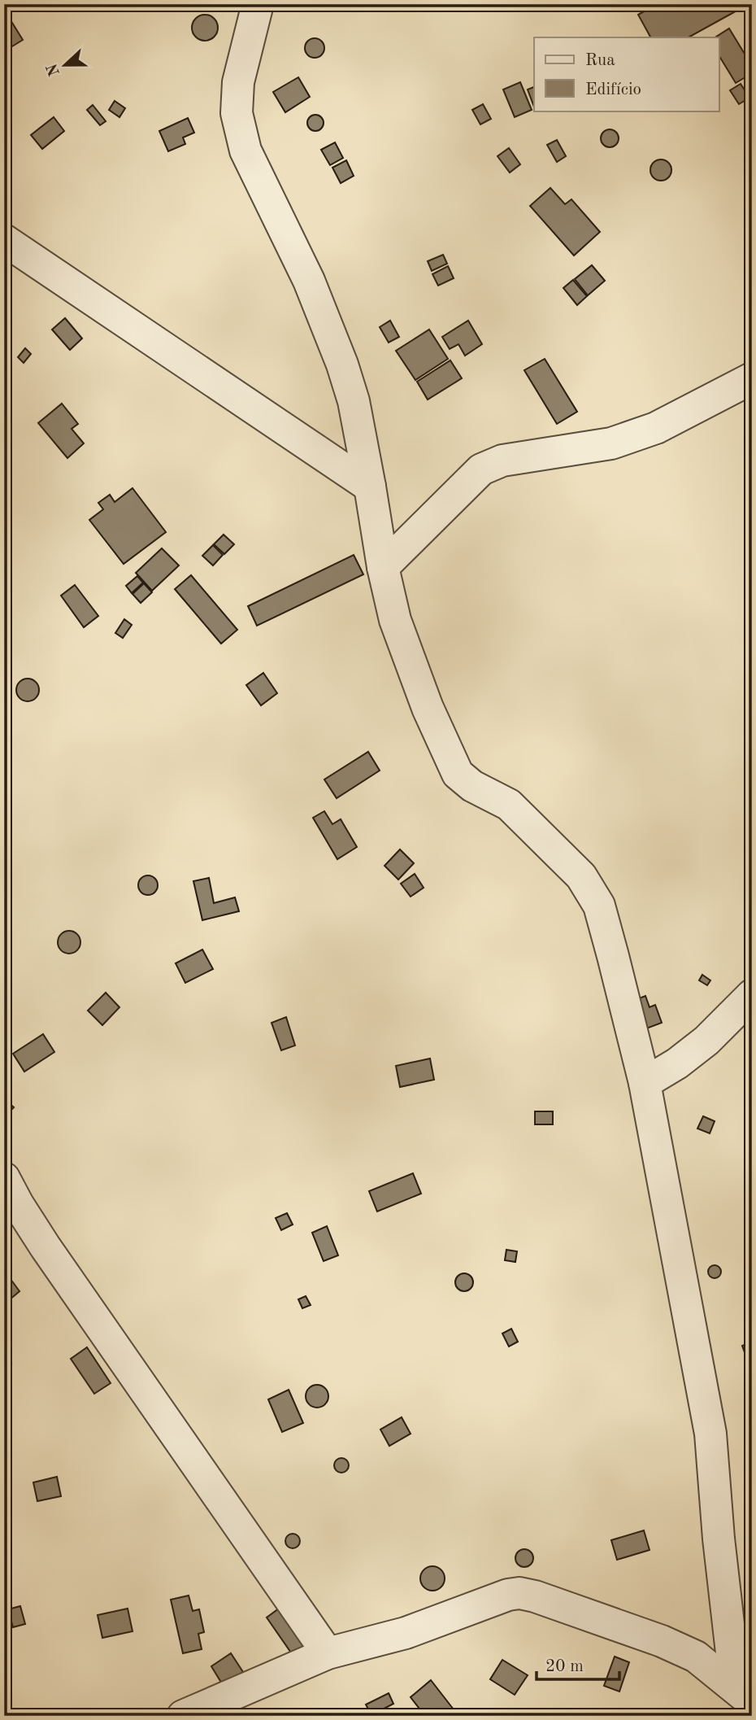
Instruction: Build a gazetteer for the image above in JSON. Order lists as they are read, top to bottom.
{
  "legend": ["Rua", "Edifício"],
  "scale_bar": "20 m",
  "north": "left"
}
